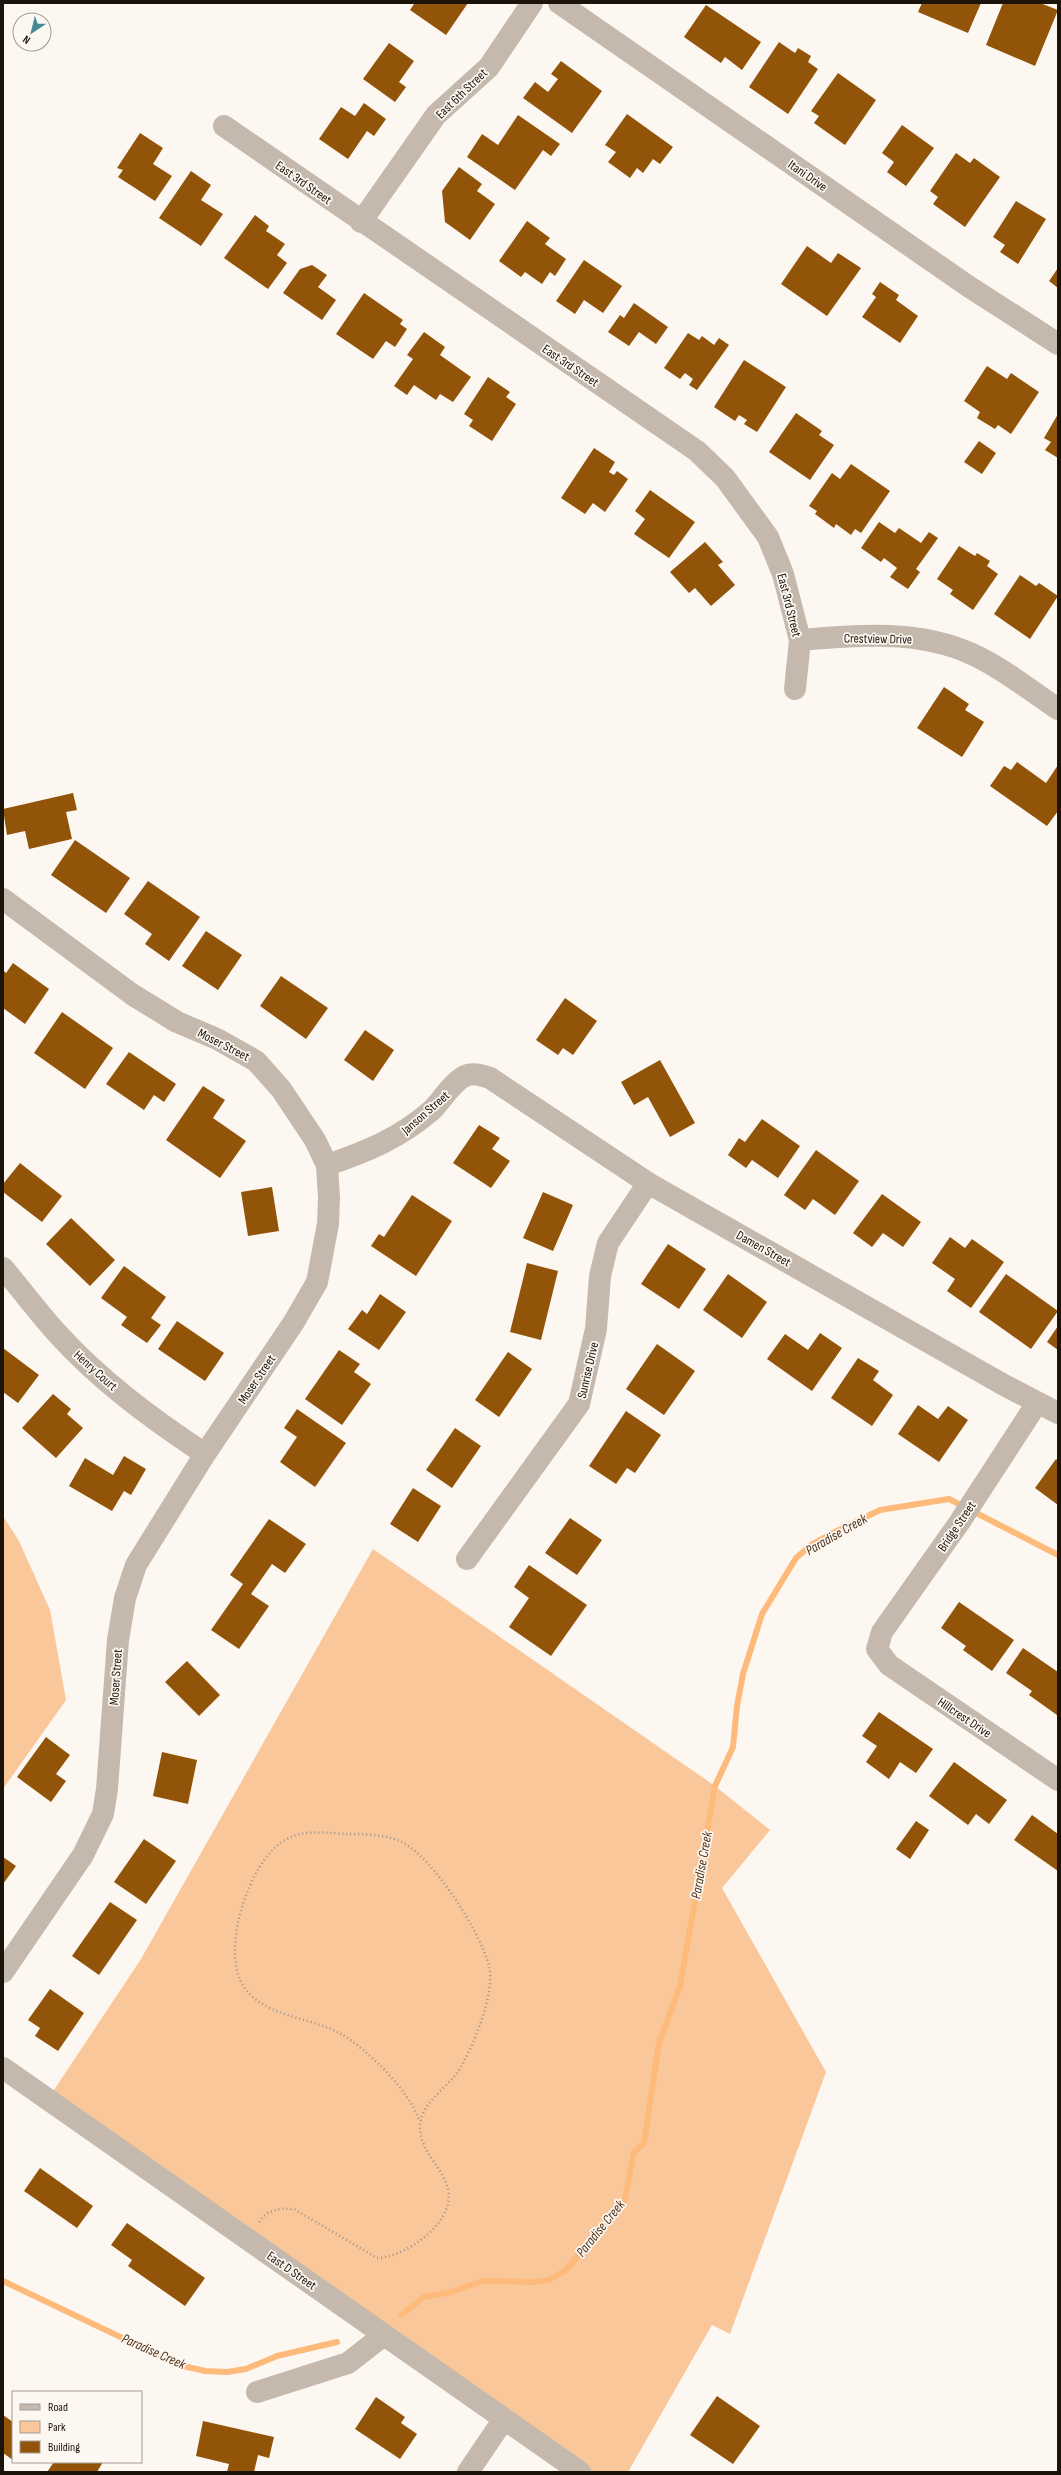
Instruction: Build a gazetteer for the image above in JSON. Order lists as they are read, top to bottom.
{
  "streets": {
    "street": [
      "East 6th Street",
      "Itani Drive",
      "East 3rd Street",
      "Crestview Drive",
      "Moser Street",
      "Janson Street",
      "Damen Street",
      "Henry Court",
      "Sunrise Drive",
      "Bridge Street",
      "Hillcrest Drive",
      "East D Street"
    ]
  },
  "crossings": [
    ["East 6th Street", "East 3rd Street"],
    ["East 3rd Street", "Crestview Drive"],
    ["Moser Street", "Janson Street"],
    ["Moser Street", "Henry Court"],
    ["Janson Street", "Damen Street"],
    ["Damen Street", "Sunrise Drive"],
    ["Damen Street", "Bridge Street"],
    ["Bridge Street", "Hillcrest Drive"]
  ],
  "water": ["Paradise Creek"],
  "legend": ["Road", "Park", "Building"],
  "north": "bottom left"
}
